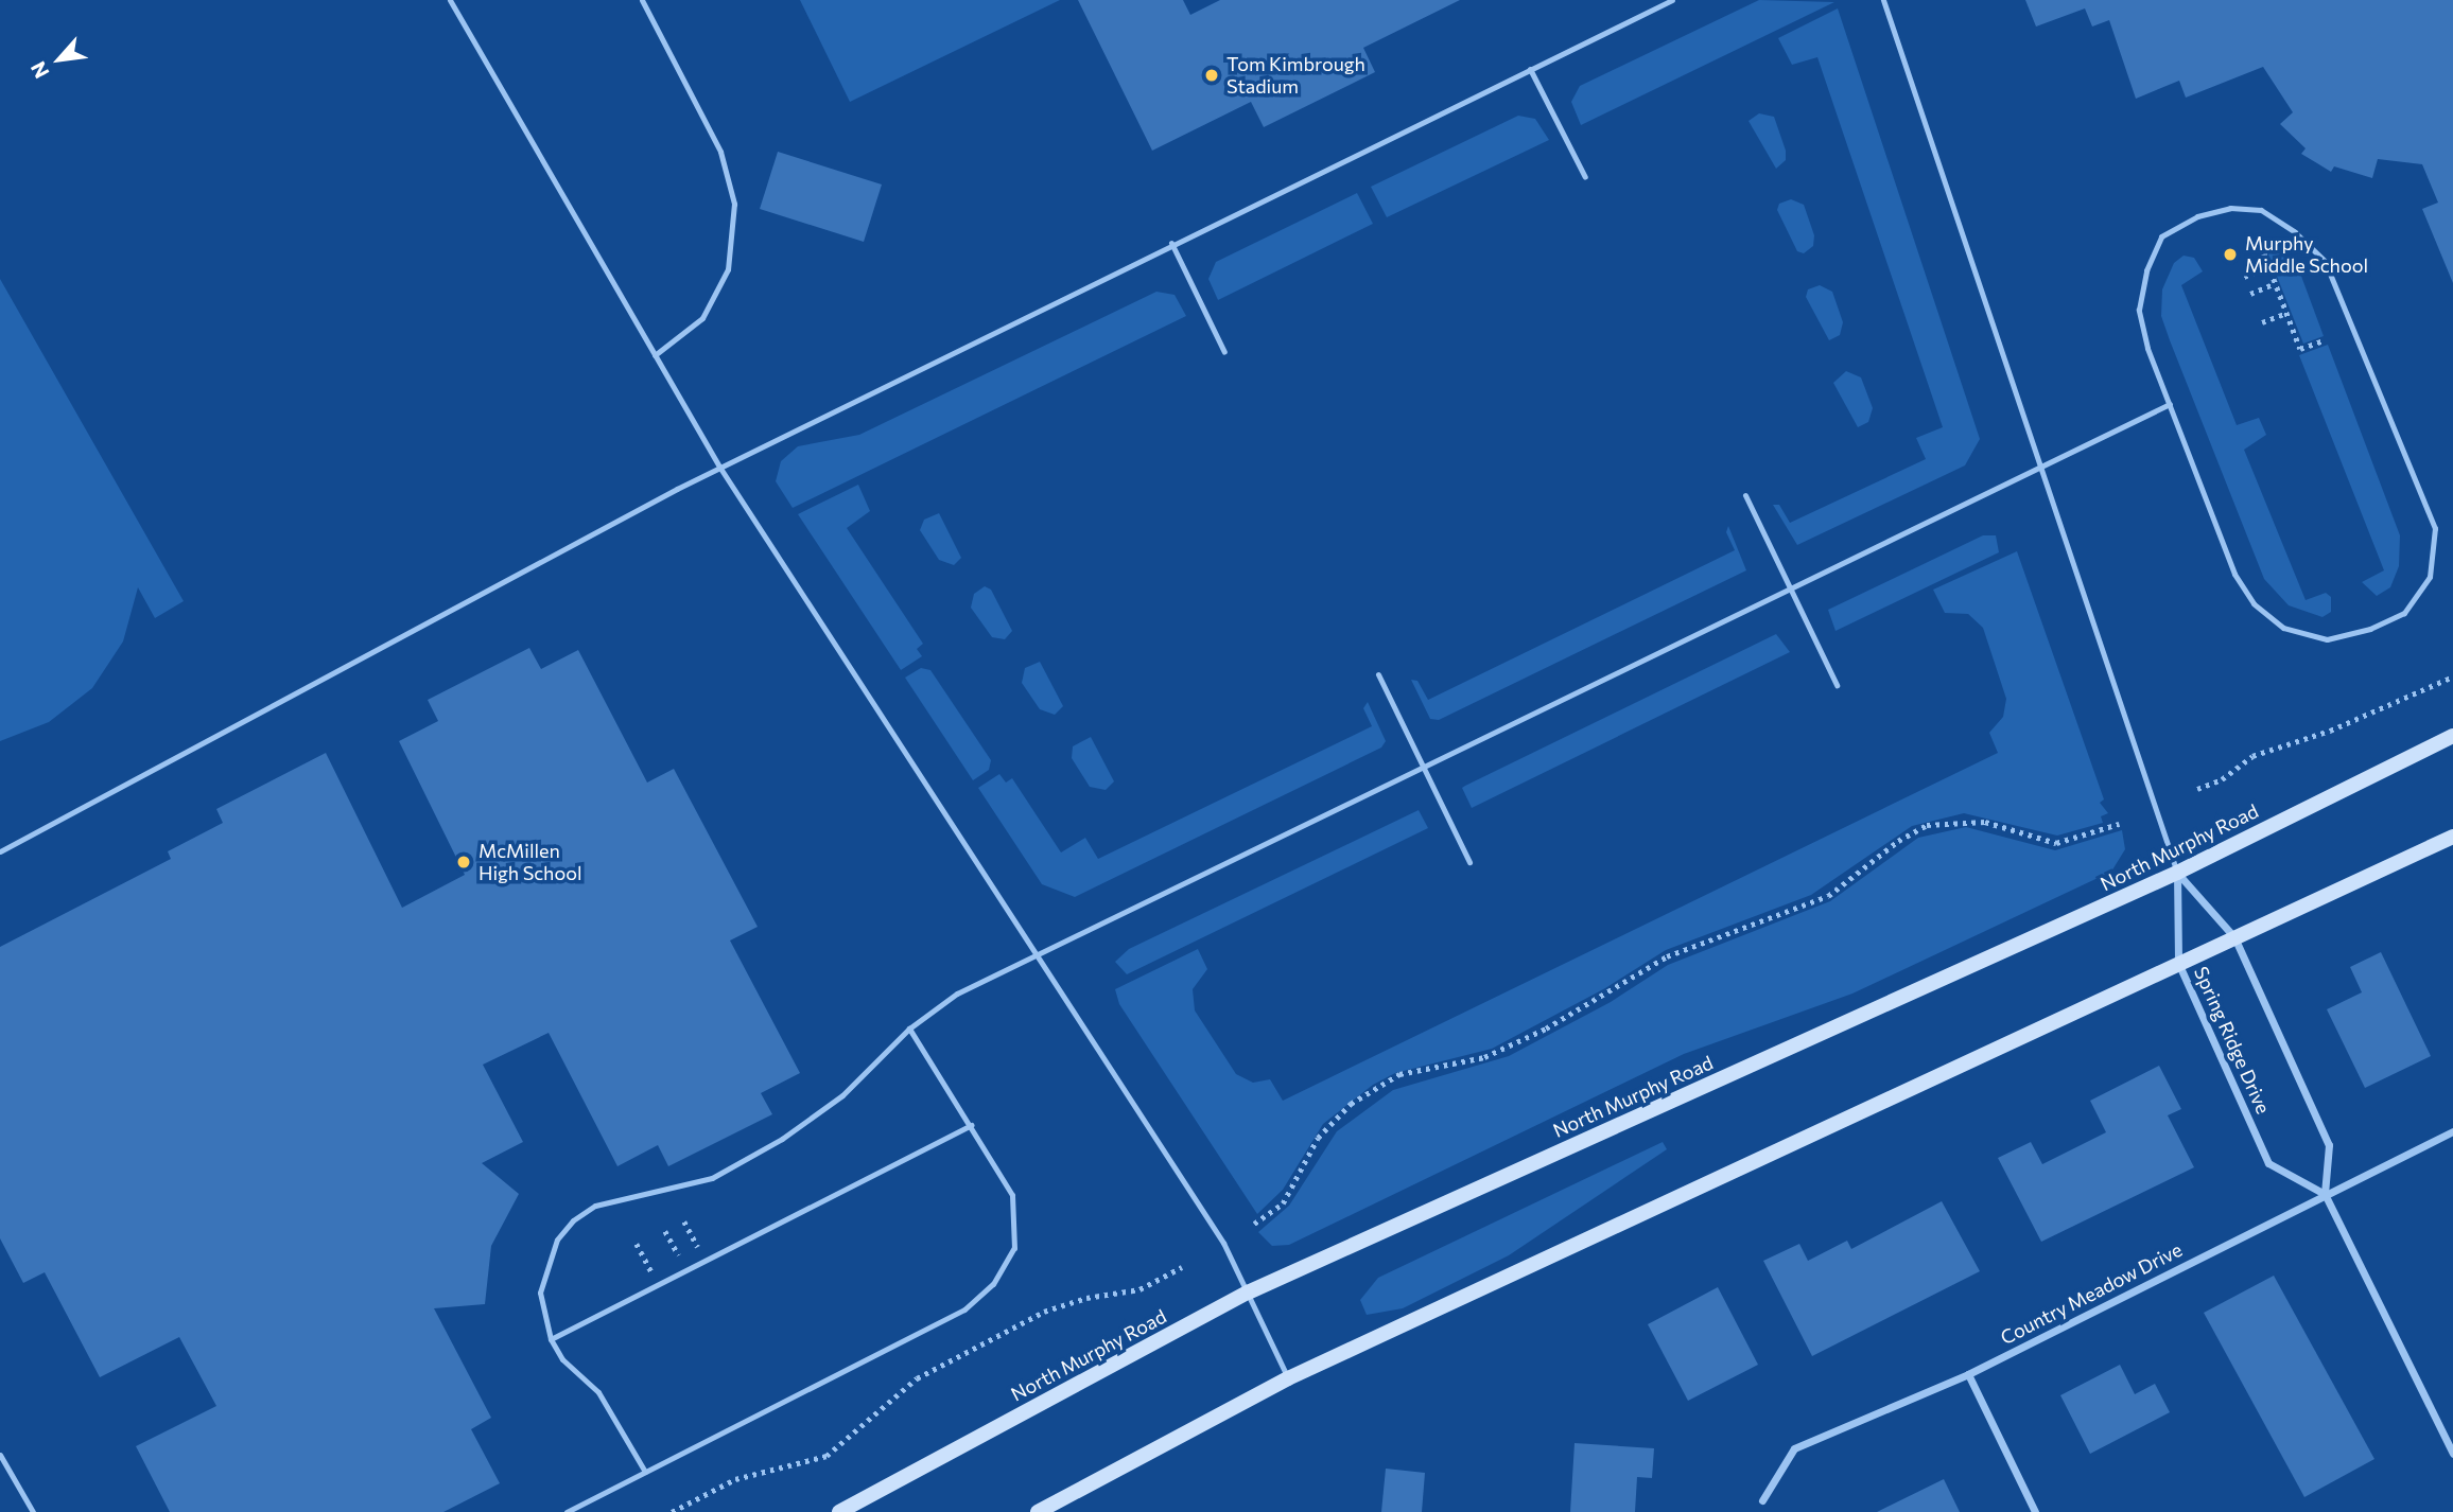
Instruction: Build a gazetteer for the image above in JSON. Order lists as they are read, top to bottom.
{
  "streets": {
    "main road": ["North Murphy Road"],
    "street": ["Spring Ridge Drive", "Country Meadow Drive"]
  },
  "crossings": [
    ["North Murphy Road", "Spring Ridge Drive"],
    ["Spring Ridge Drive", "Country Meadow Drive"]
  ],
  "places": ["Tom Kimbrough Stadium", "Murphy Middle School", "McMillen High School"],
  "north": "bottom left"
}
